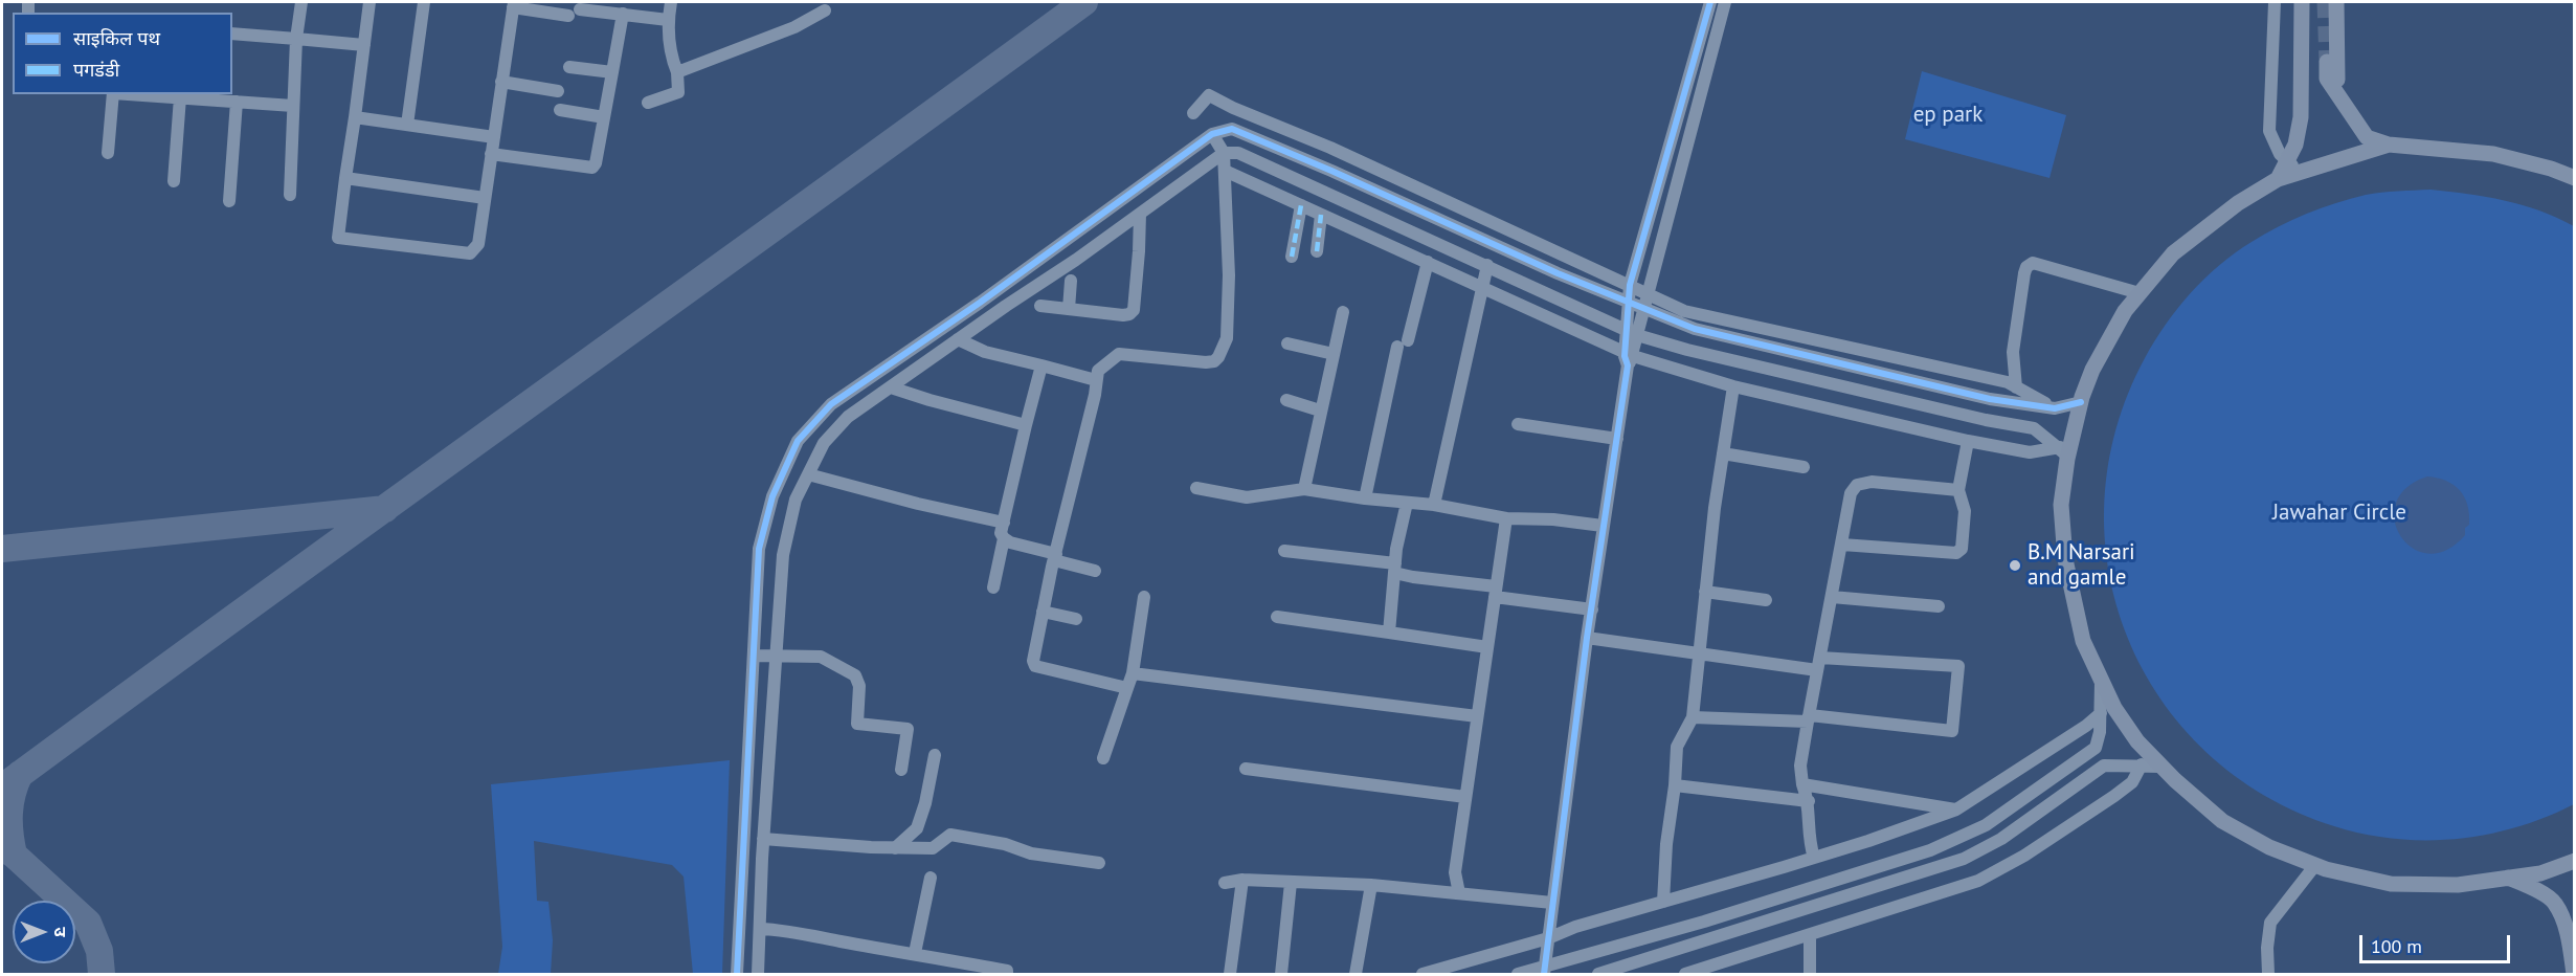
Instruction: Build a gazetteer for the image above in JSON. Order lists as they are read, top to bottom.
{
  "parks": ["ep park", "Jawahar Circle"],
  "places": ["B.M Narsari and gamle"],
  "legend": ["साइकिल पथ", "पगडंडी"],
  "scale_bar": "100 m",
  "north": "right"
}
